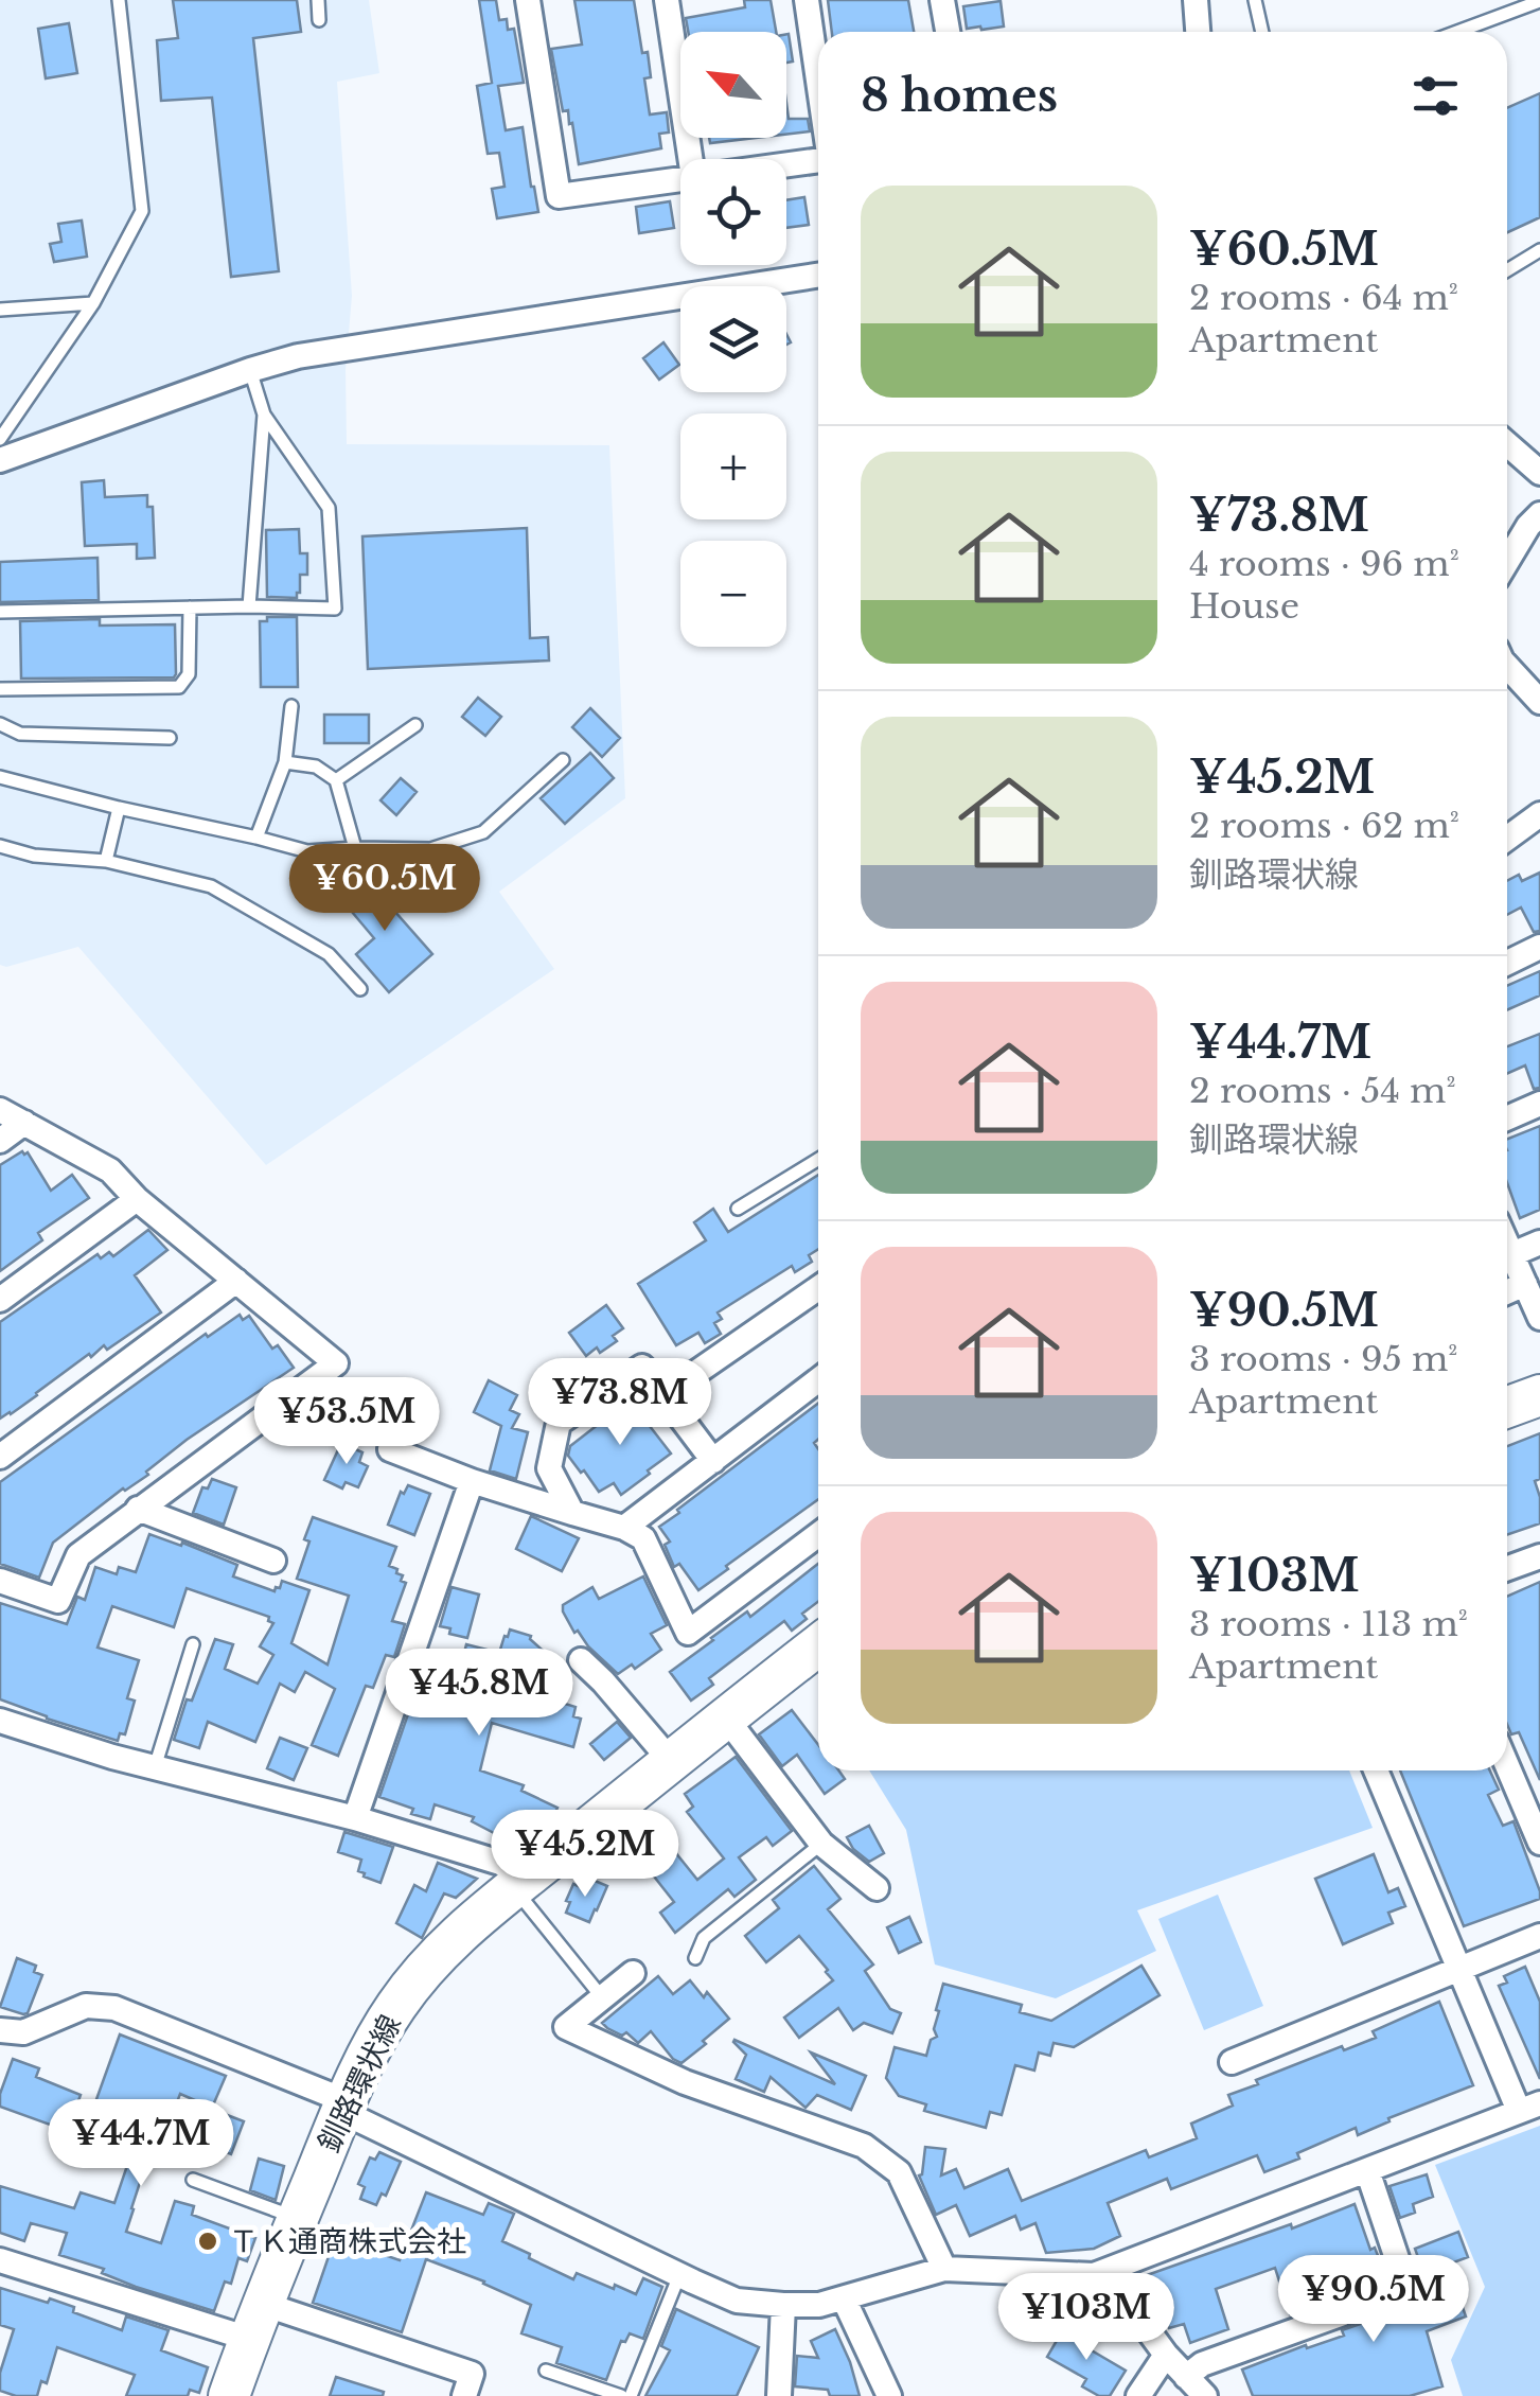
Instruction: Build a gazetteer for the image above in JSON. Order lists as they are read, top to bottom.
{
  "streets": {
    "main road": ["釧路環状線"]
  },
  "places": ["ＴＫ通商株式会社"],
  "north": "top left",
  "page": {
    "map_buttons": ["+", "−"],
    "heading": "8 homes",
    "list": [
      {
        "name": "¥60.5M",
        "note": "2 rooms · 64 m² · Apartment"
      },
      {
        "name": "¥73.8M",
        "note": "4 rooms · 96 m² · House"
      },
      {
        "name": "¥45.2M",
        "note": "2 rooms · 62 m² · 釧路環状線"
      },
      {
        "name": "¥44.7M",
        "note": "2 rooms · 54 m² · 釧路環状線"
      },
      {
        "name": "¥90.5M",
        "note": "3 rooms · 95 m² · Apartment"
      },
      {
        "name": "¥103M",
        "note": "3 rooms · 113 m² · Apartment"
      }
    ],
    "price": [
      "¥60.5M",
      "¥73.8M",
      "¥53.5M",
      "¥45.8M",
      "¥45.2M",
      "¥44.7M",
      "¥90.5M",
      "¥103M"
    ]
  }
}
